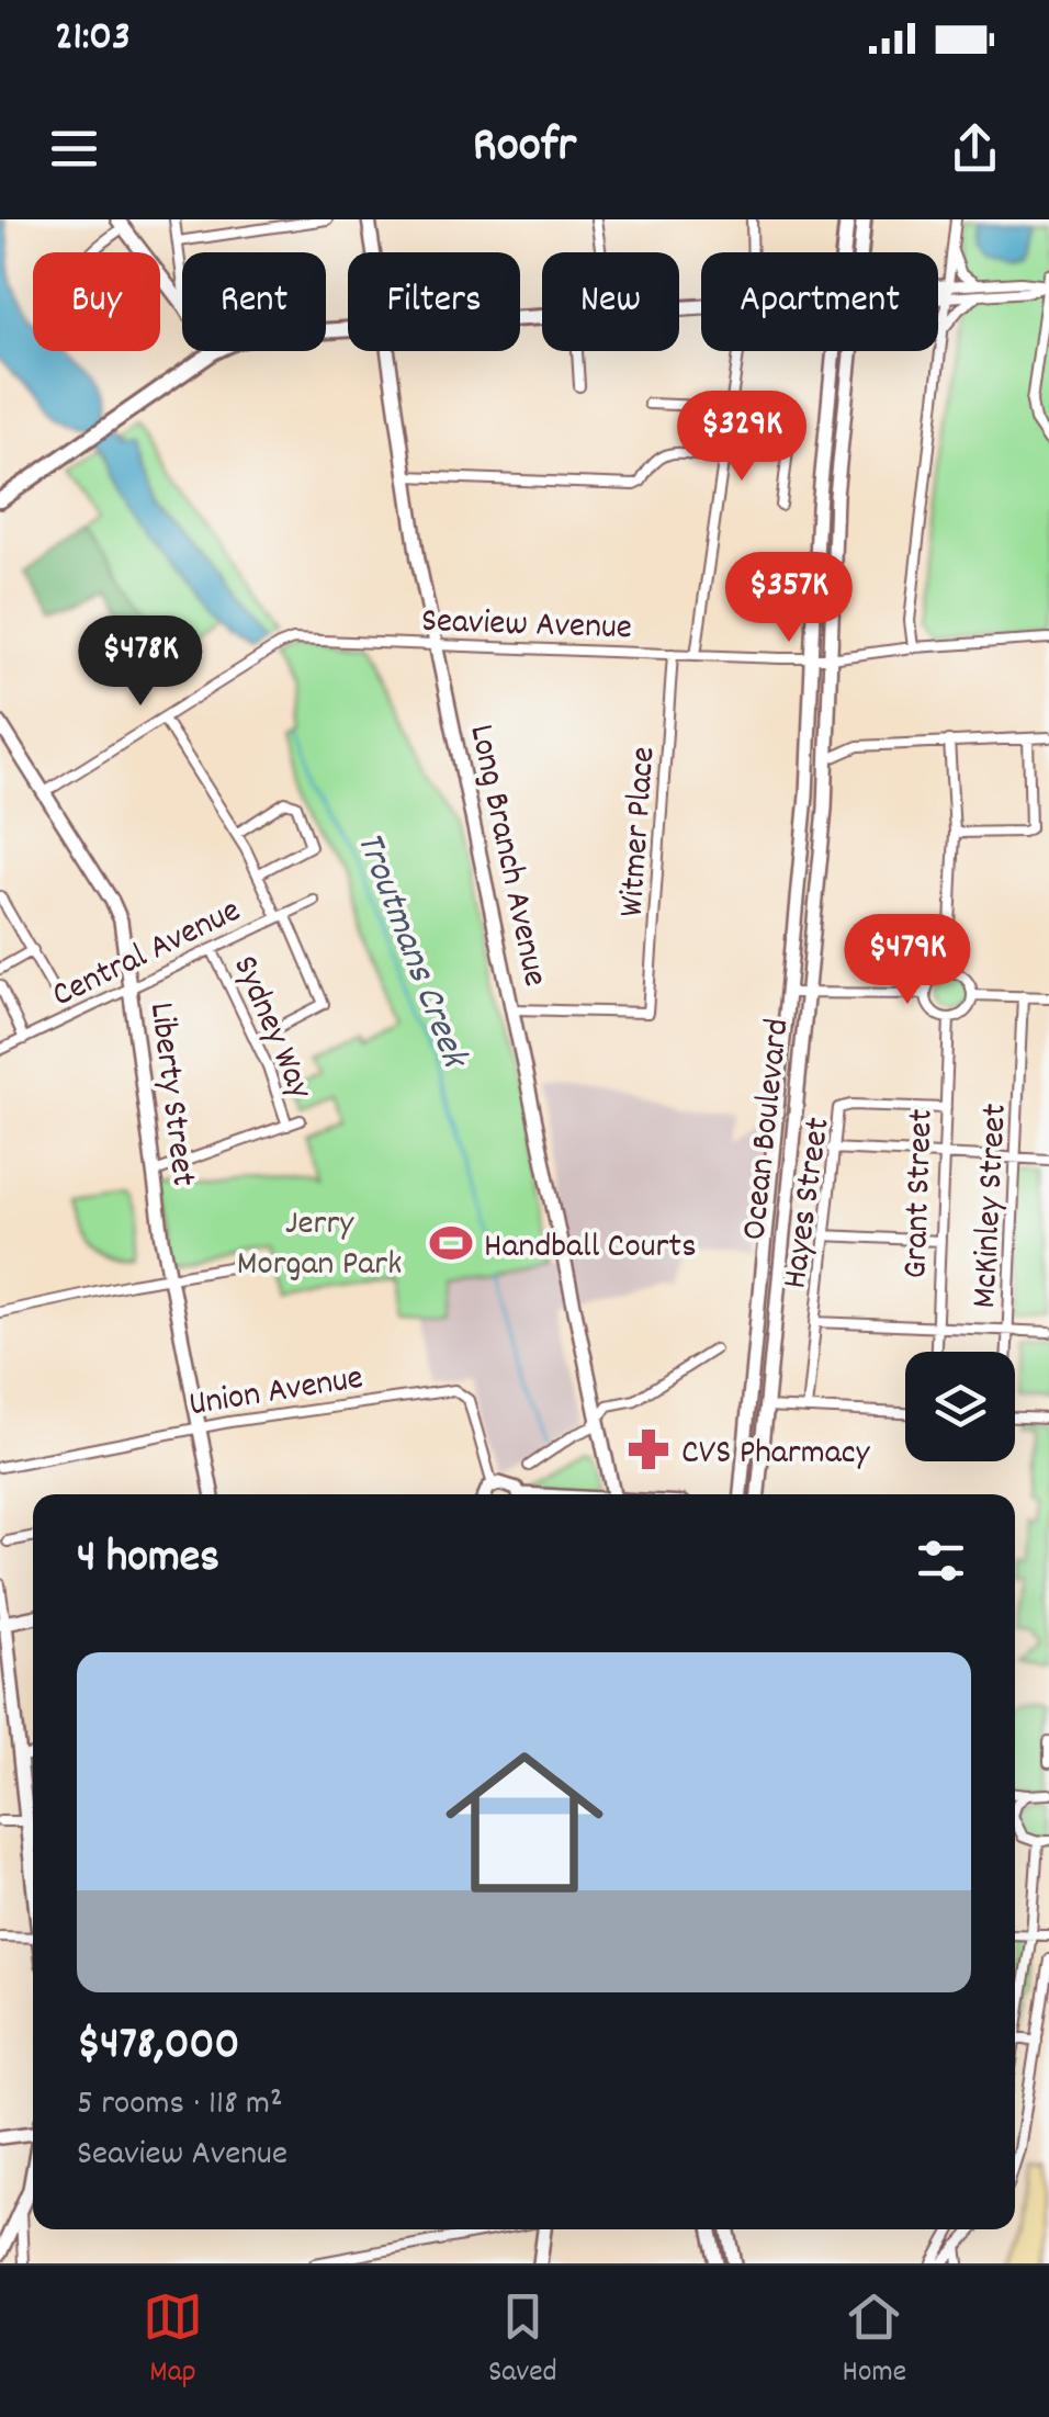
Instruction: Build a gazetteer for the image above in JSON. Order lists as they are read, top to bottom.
{
  "streets": {
    "street": [
      "Seaview Avenue",
      "Witmer Place",
      "Long Branch Avenue",
      "Central Avenue",
      "Sydney Way",
      "Liberty Street",
      "Ocean Boulevard",
      "Grant Street",
      "Hayes Street",
      "McKinley Street",
      "Union Avenue"
    ]
  },
  "crossings": [
    ["Seaview Avenue", "Witmer Place"],
    ["Seaview Avenue", "Long Branch Avenue"],
    ["Seaview Avenue", "Liberty Street"],
    ["Seaview Avenue", "Ocean Boulevard"],
    ["Witmer Place", "Long Branch Avenue"],
    ["Central Avenue", "Sydney Way"],
    ["Central Avenue", "Liberty Street"],
    ["Liberty Street", "Union Avenue"],
    ["Grant Street", "Hayes Street"]
  ],
  "water": ["Troutmans Creek"],
  "parks": ["Jerry Morgan Park"],
  "places": {
    "sports": ["Handball Courts"],
    "pharmacy": ["CVS Pharmacy"]
  },
  "page": {
    "status": "21:03",
    "header": "Roofr",
    "chip": [
      "Buy",
      "Rent",
      "Filters",
      "New",
      "Apartment"
    ],
    "price": [
      "$329K",
      "$357K",
      "$478K",
      "$479K"
    ],
    "heading": "4 homes",
    "list": [
      {
        "name": "$478,000",
        "note": "5 rooms · 118 m² · Seaview Avenue"
      }
    ],
    "tabs": ["Map", "Saved", "Home"]
  }
}
